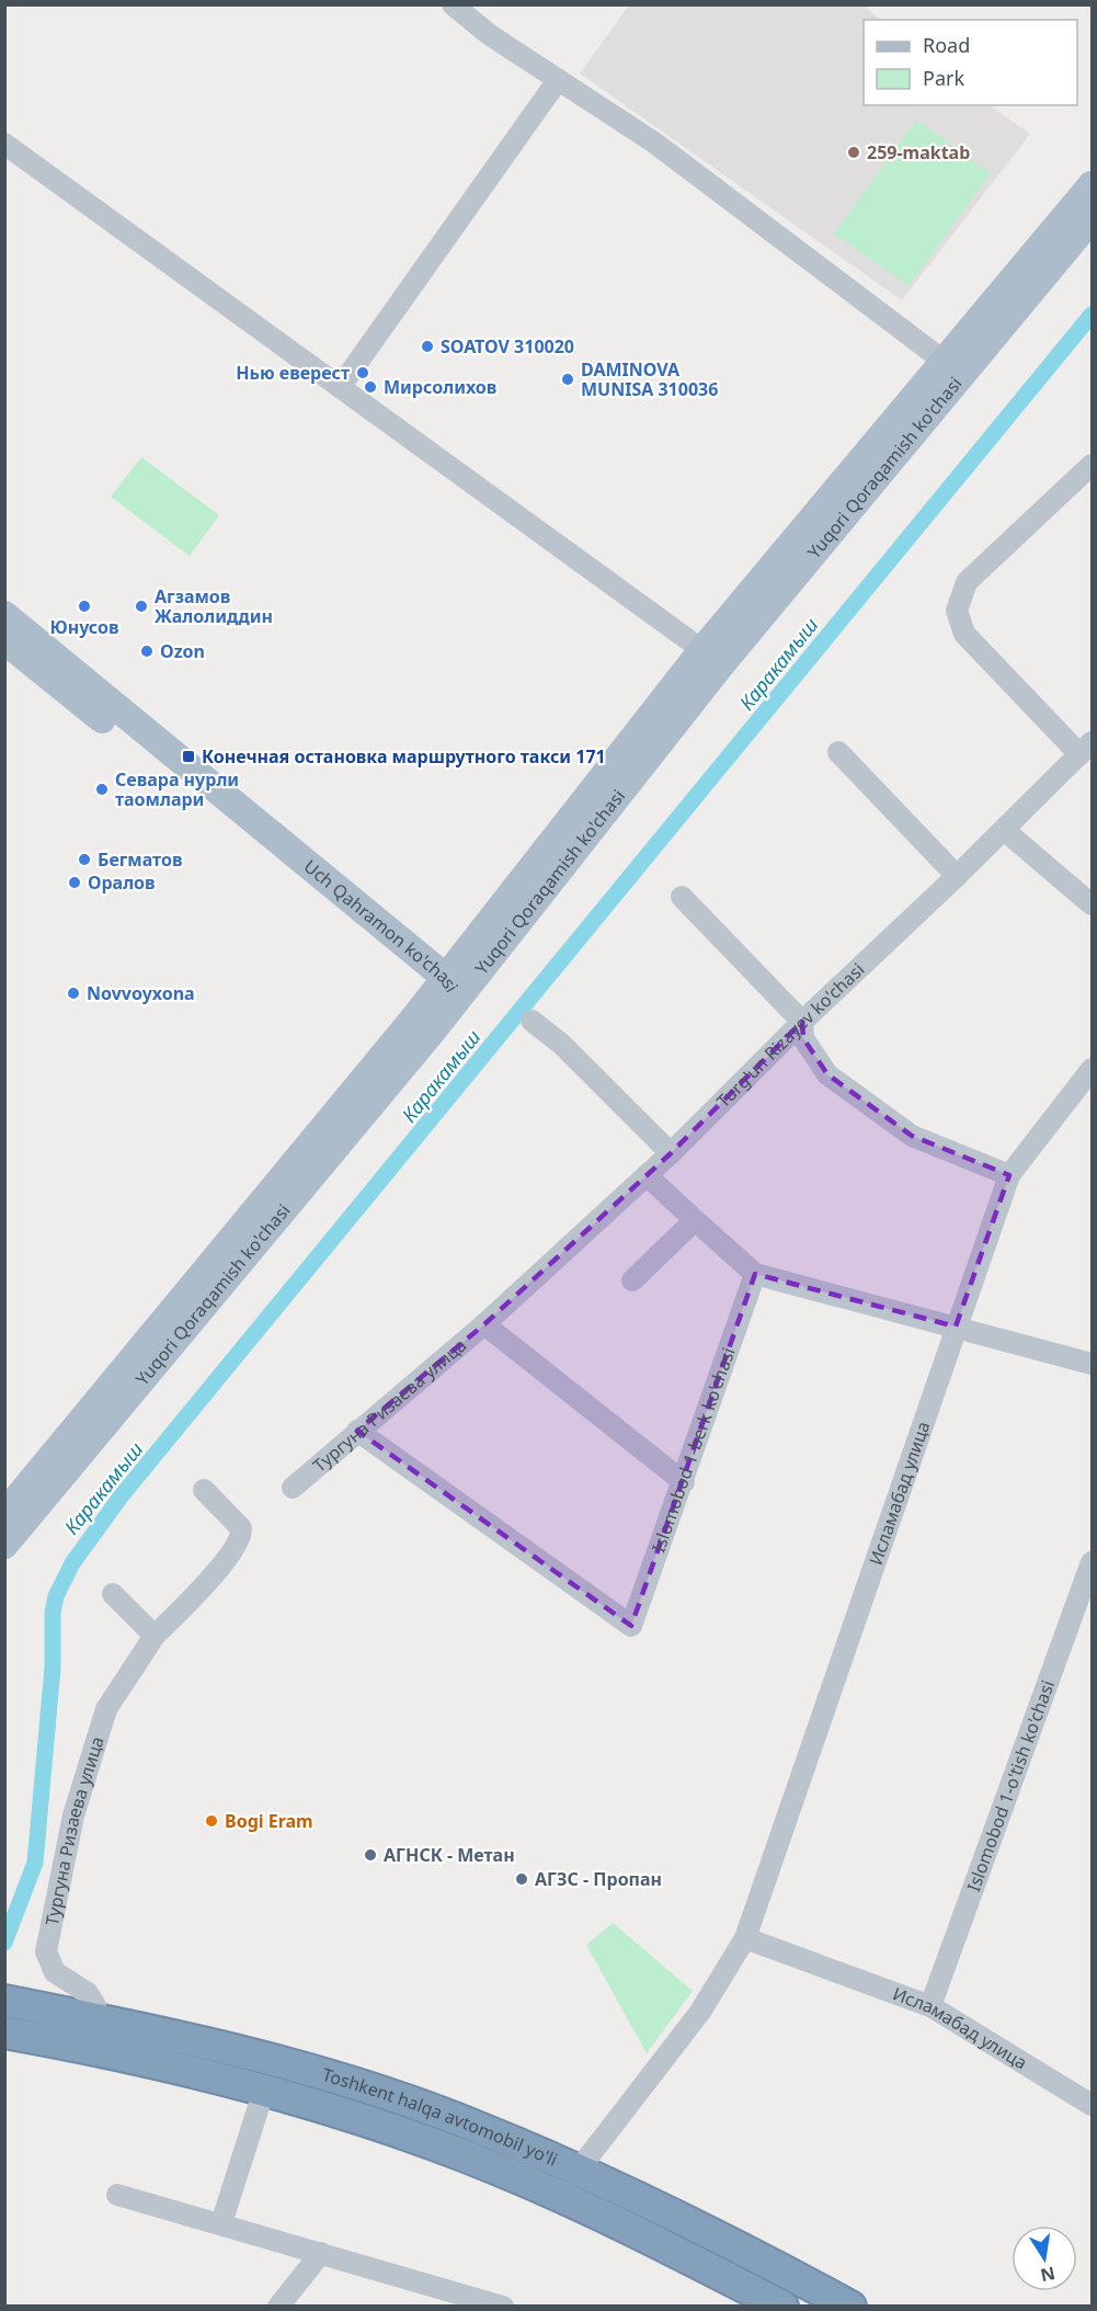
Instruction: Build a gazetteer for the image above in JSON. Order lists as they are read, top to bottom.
{
  "streets": {
    "highway": ["Toshkent halqa avtomobil yo'li"],
    "main road": ["Yuqori Qoraqamish ko'chasi", "Uch Qahramon ko'chasi"],
    "street": [
      "Turg'un Rizayev ko'chasi",
      "Тургуна Ризаева улица",
      "Islomobod 1-berk ko'chasi",
      "Исламабад улица",
      "Islomobod 1-o'tish ko'chasi"
    ]
  },
  "crossings": [
    ["Yuqori Qoraqamish ko'chasi", "Uch Qahramon ko'chasi"],
    ["Turg'un Rizayev ko'chasi", "Тургуна Ризаева улица"],
    ["Тургуна Ризаева улица", "Islomobod 1-berk ko'chasi"],
    ["Тургуна Ризаева улица", "Toshkent halqa avtomobil yo'li"],
    ["Исламабад улица", "Islomobod 1-o'tish ko'chasi"],
    ["Исламабад улица", "Toshkent halqa avtomobil yo'li"]
  ],
  "water": ["Каракамыш"],
  "places": {
    "other": [
      "259-maktab",
      "SOATOV 310020",
      "Нью еверест",
      "DAMINOVA MUNISA 310036",
      "Мирсолихов",
      "Юнусов",
      "Агзамов Жалолиддин",
      "Ozon",
      "Севара нурли таомлари",
      "Бегматов",
      "Оралов",
      "Novvoyxona",
      "Bogi Eram",
      "АГНСК - Метан",
      "АГЗС - Пропан"
    ],
    "transit": ["Конечная остановка маршрутного такси 171"]
  },
  "legend": ["Road", "Park"],
  "north": "bottom"
}
